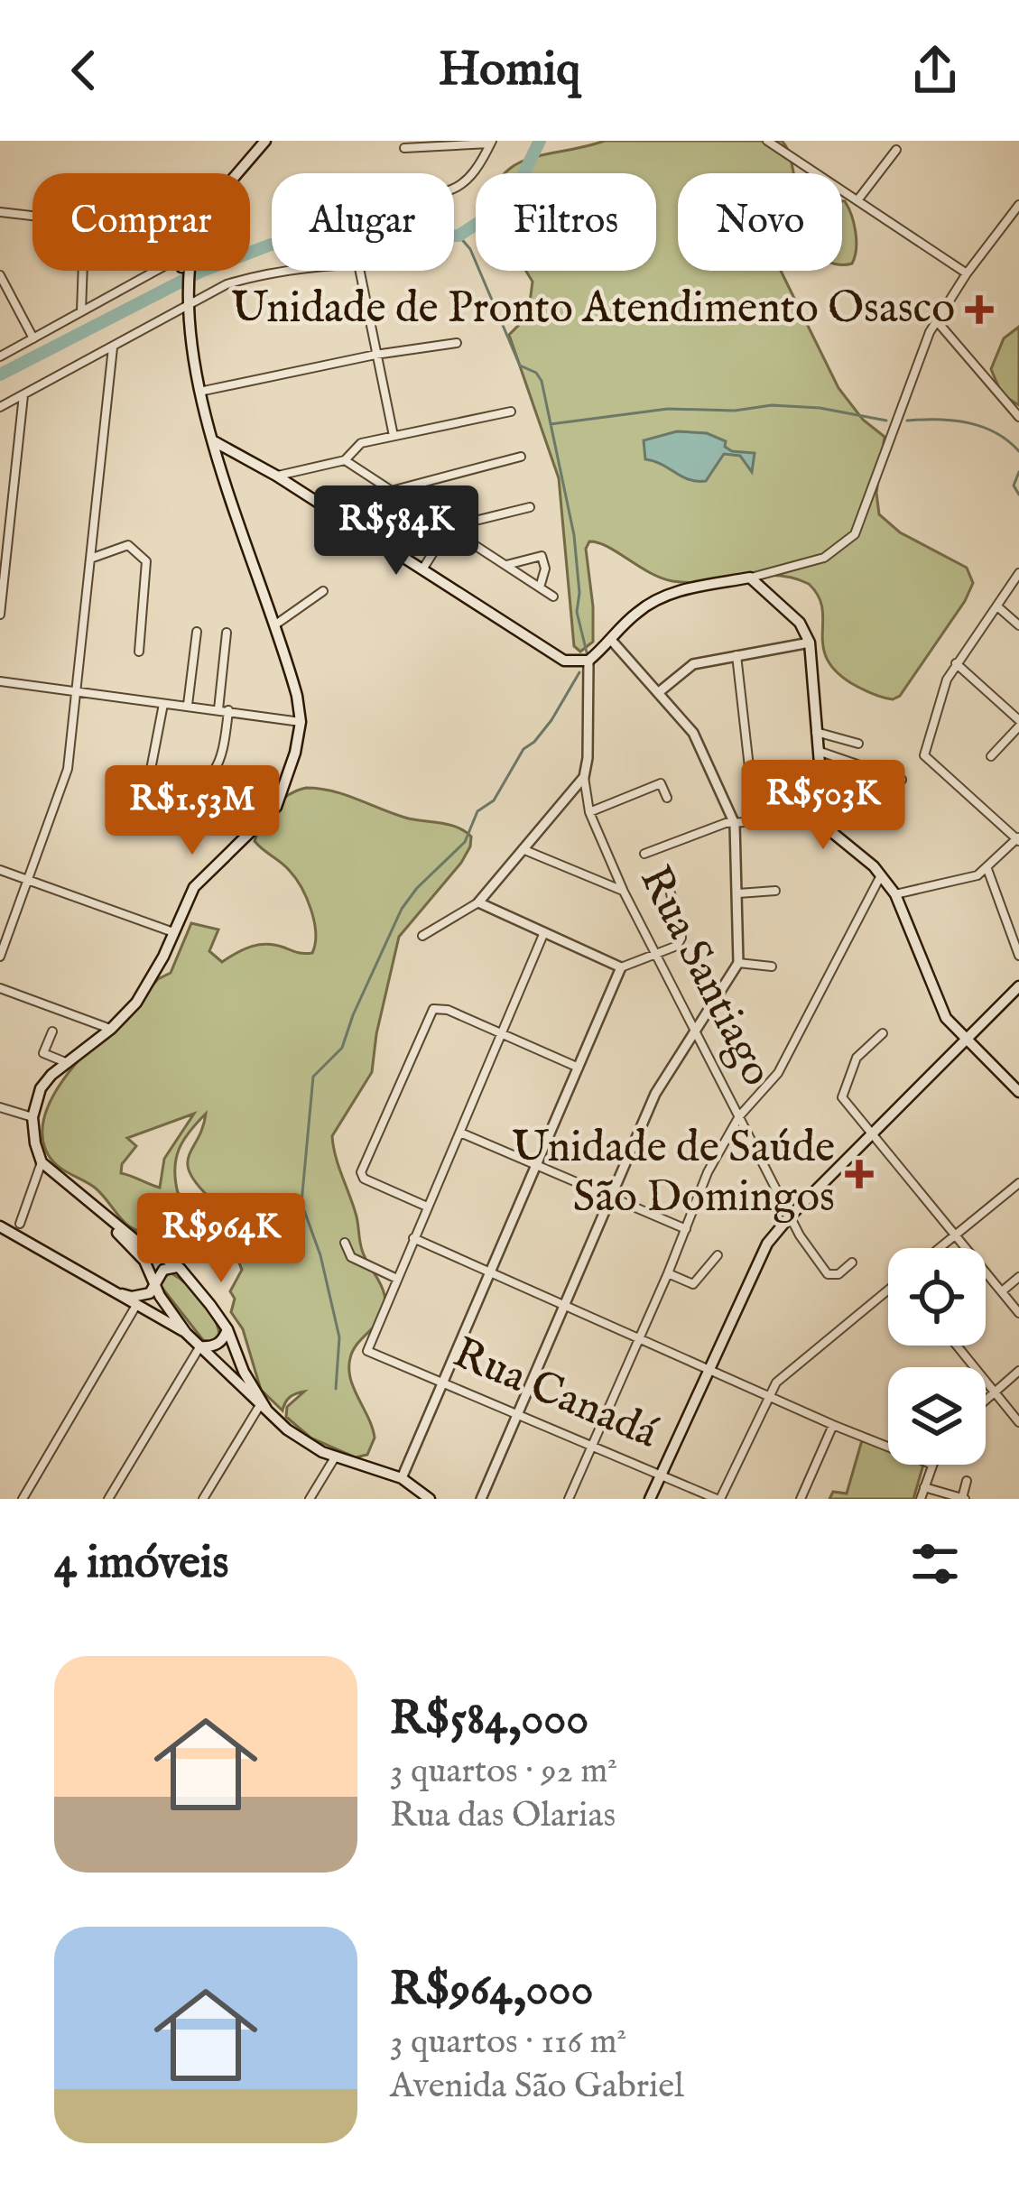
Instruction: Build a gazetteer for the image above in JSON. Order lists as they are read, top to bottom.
{
  "streets": {
    "street": ["Rua Santiago", "Rua Canadá"]
  },
  "places": {
    "health": ["Unidade de Pronto Atendimento Osasco", "Unidade de Saúde São Domingos"]
  },
  "page": {
    "header": "Homiq",
    "chip": [
      "Comprar",
      "Alugar",
      "Filtros",
      "Novo"
    ],
    "price": [
      "R$584K",
      "R$503K",
      "R$1.53M",
      "R$964K"
    ],
    "heading": "4 imóveis",
    "list": [
      {
        "name": "R$584,000",
        "note": "3 quartos · 92 m² · Rua das Olarias"
      },
      {
        "name": "R$964,000",
        "note": "3 quartos · 116 m² · Avenida São Gabriel"
      }
    ]
  }
}
